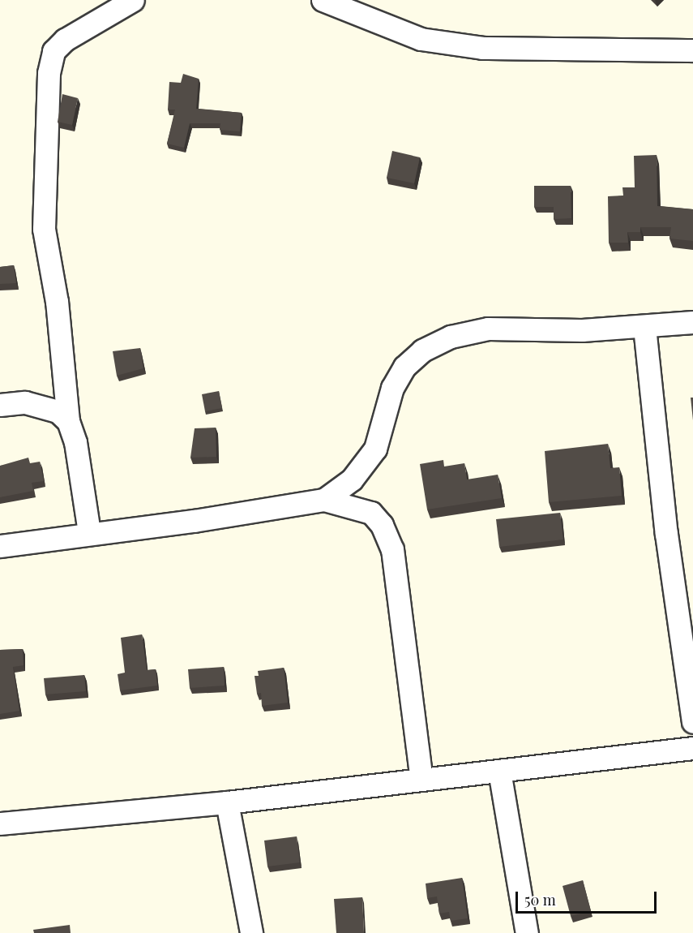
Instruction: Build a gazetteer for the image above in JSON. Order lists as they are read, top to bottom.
{
  "scale_bar": "50 m"
}
